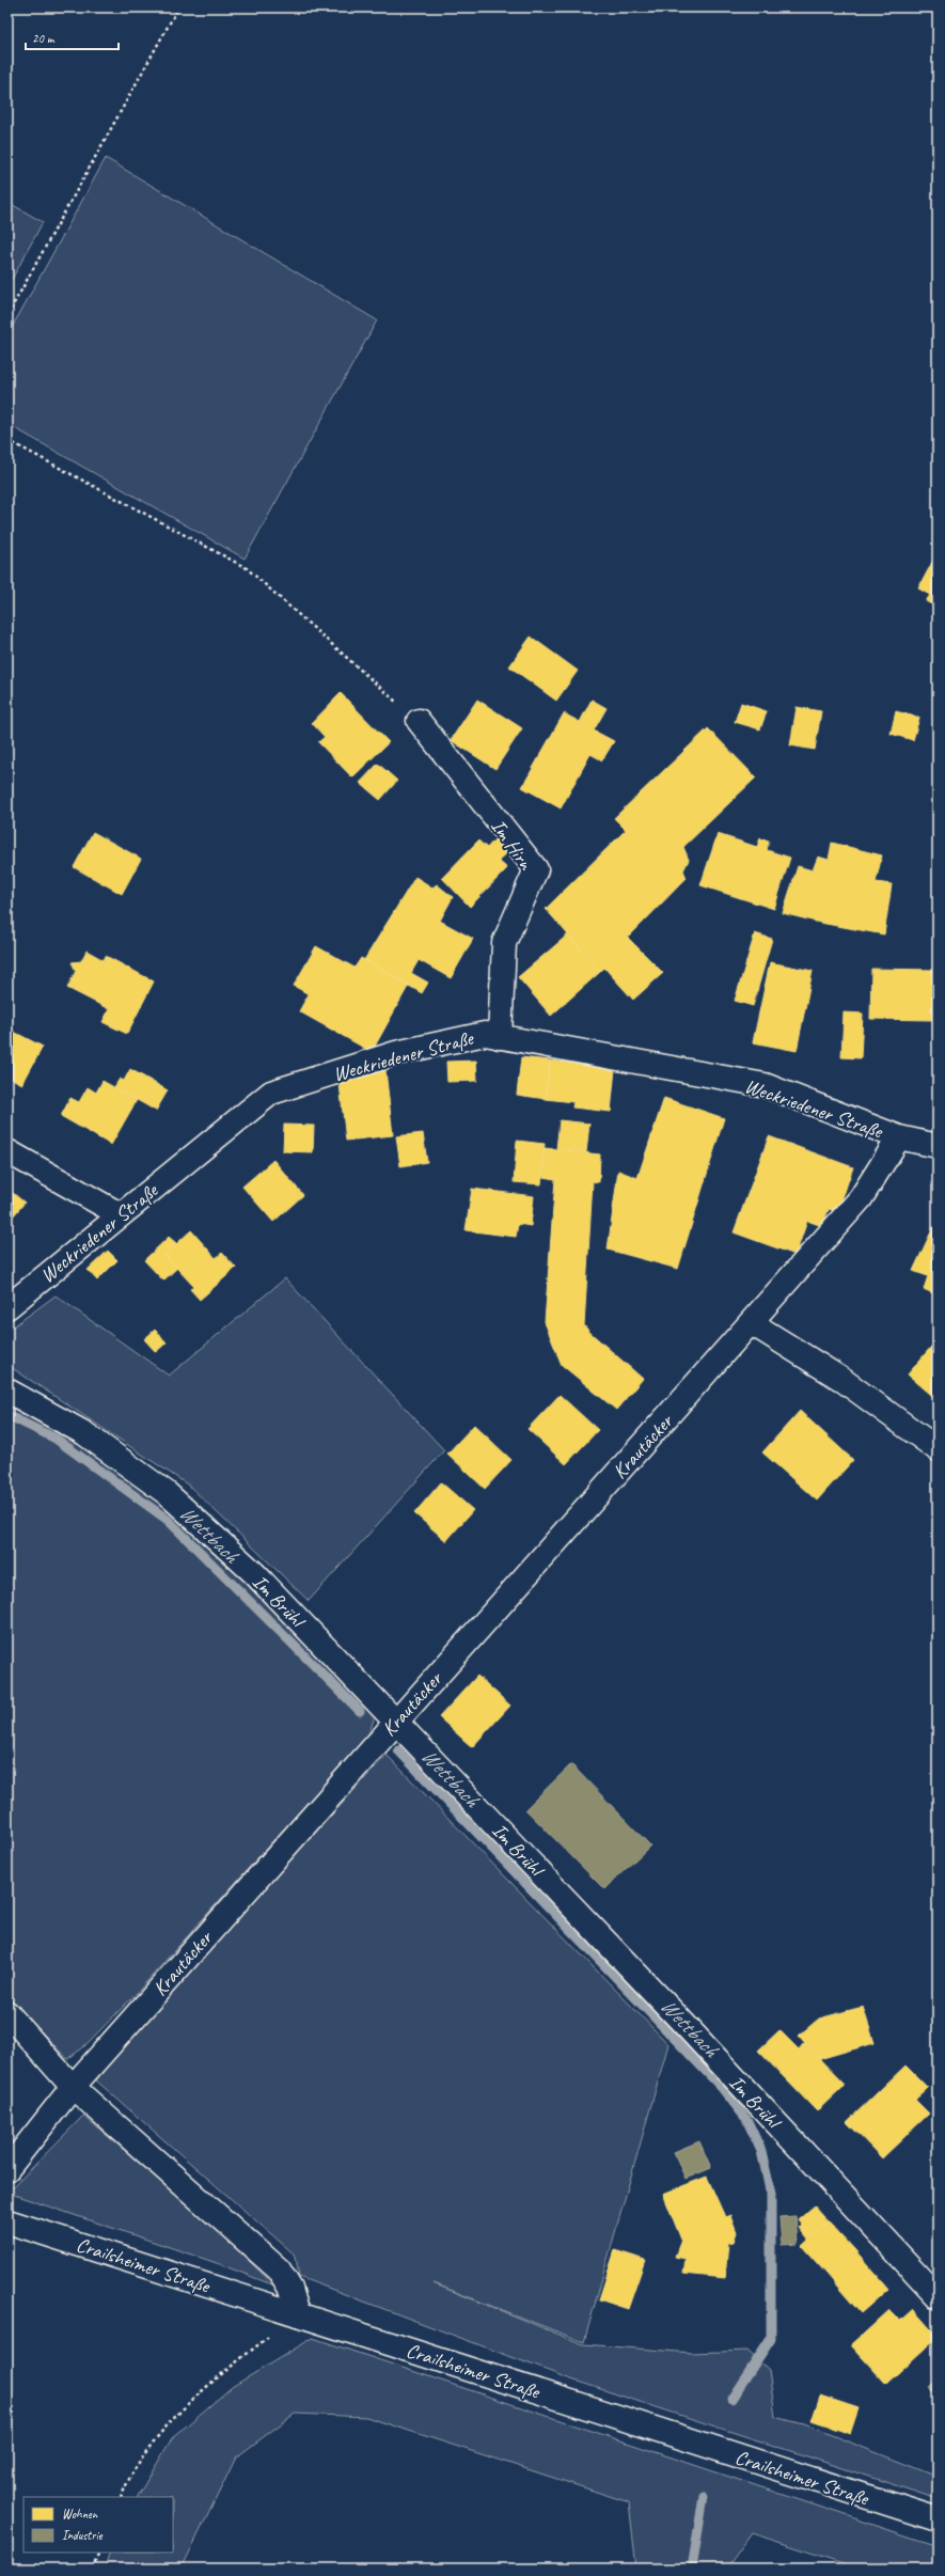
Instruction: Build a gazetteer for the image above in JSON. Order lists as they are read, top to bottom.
{
  "streets": {
    "street": [
      "Im Hirn",
      "Weckriedener Straße",
      "Krautäcker",
      "Im Brühl",
      "Crailsheimer Straße"
    ]
  },
  "crossings": [
    ["Im Hirn", "Weckriedener Straße"],
    ["Weckriedener Straße", "Krautäcker"],
    ["Krautäcker", "Im Brühl"]
  ],
  "water": ["Wettbach"],
  "legend": ["Wohnen", "Industrie"],
  "scale_bar": "20 m"
}
